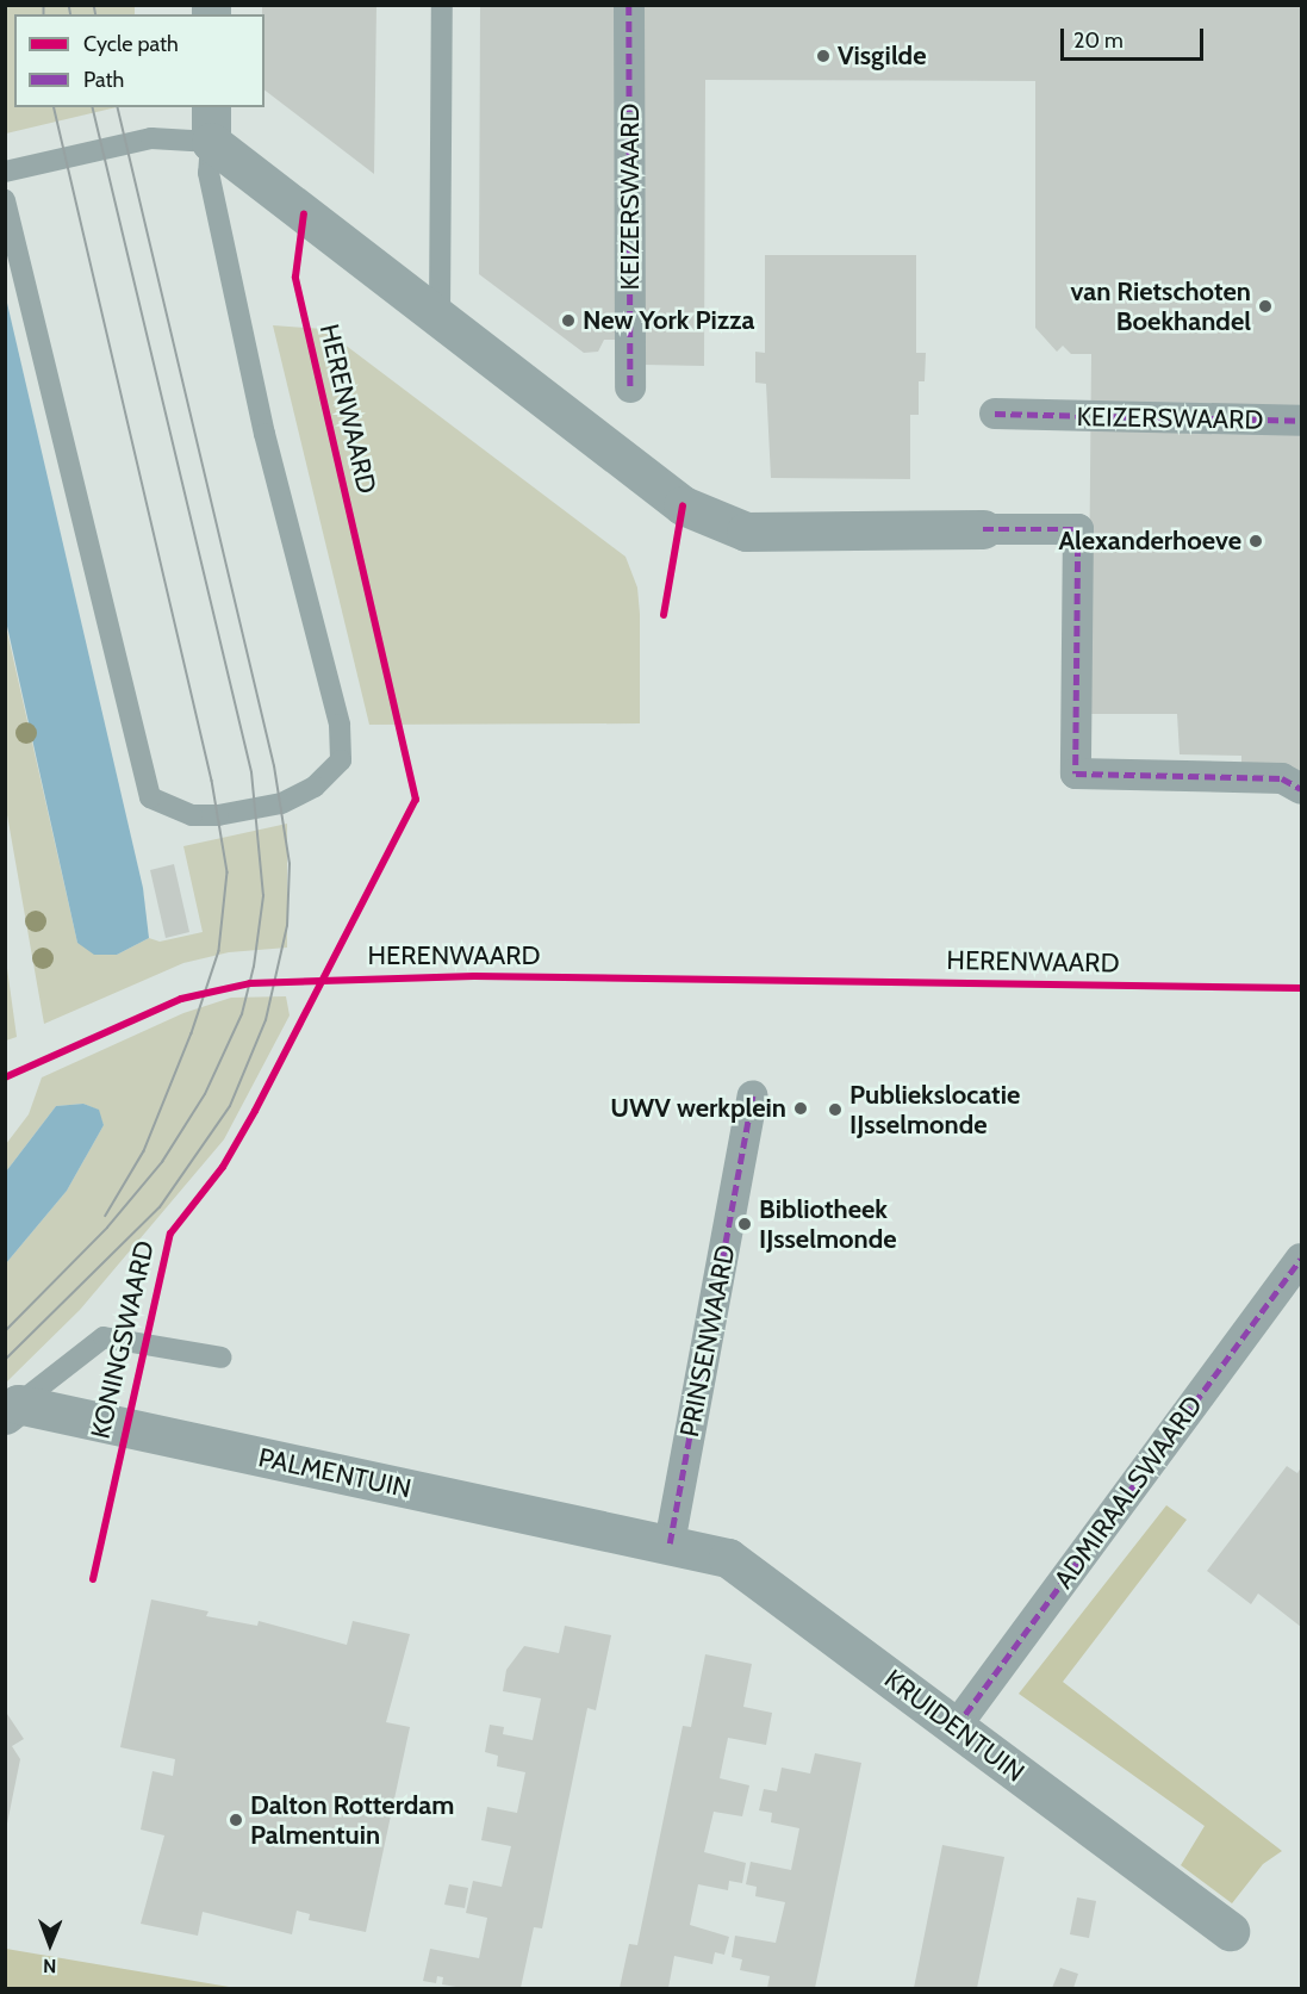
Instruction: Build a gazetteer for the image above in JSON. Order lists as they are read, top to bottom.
{
  "streets": {
    "street": [
      "KEIZERSWAARD",
      "PRINSENWAARD",
      "PALMENTUIN",
      "ADMIRAALSWAARD",
      "KRUIDENTUIN"
    ],
    "cycle path": ["HERENWAARD"]
  },
  "crossings": [
    ["PRINSENWAARD", "PALMENTUIN"],
    ["PRINSENWAARD", "KRUIDENTUIN"],
    ["PALMENTUIN", "KRUIDENTUIN"],
    ["ADMIRAALSWAARD", "KRUIDENTUIN"]
  ],
  "places": [
    "Visgilde",
    "van Rietschoten Boekhandel",
    "New York Pizza",
    "Alexanderhoeve",
    "UWV werkplein",
    "Publiekslocatie IJsselmonde",
    "Bibliotheek IJsselmonde",
    "Dalton Rotterdam Palmentuin"
  ],
  "legend": ["Cycle path", "Path"],
  "scale_bar": "20 m",
  "north": "bottom"
}
